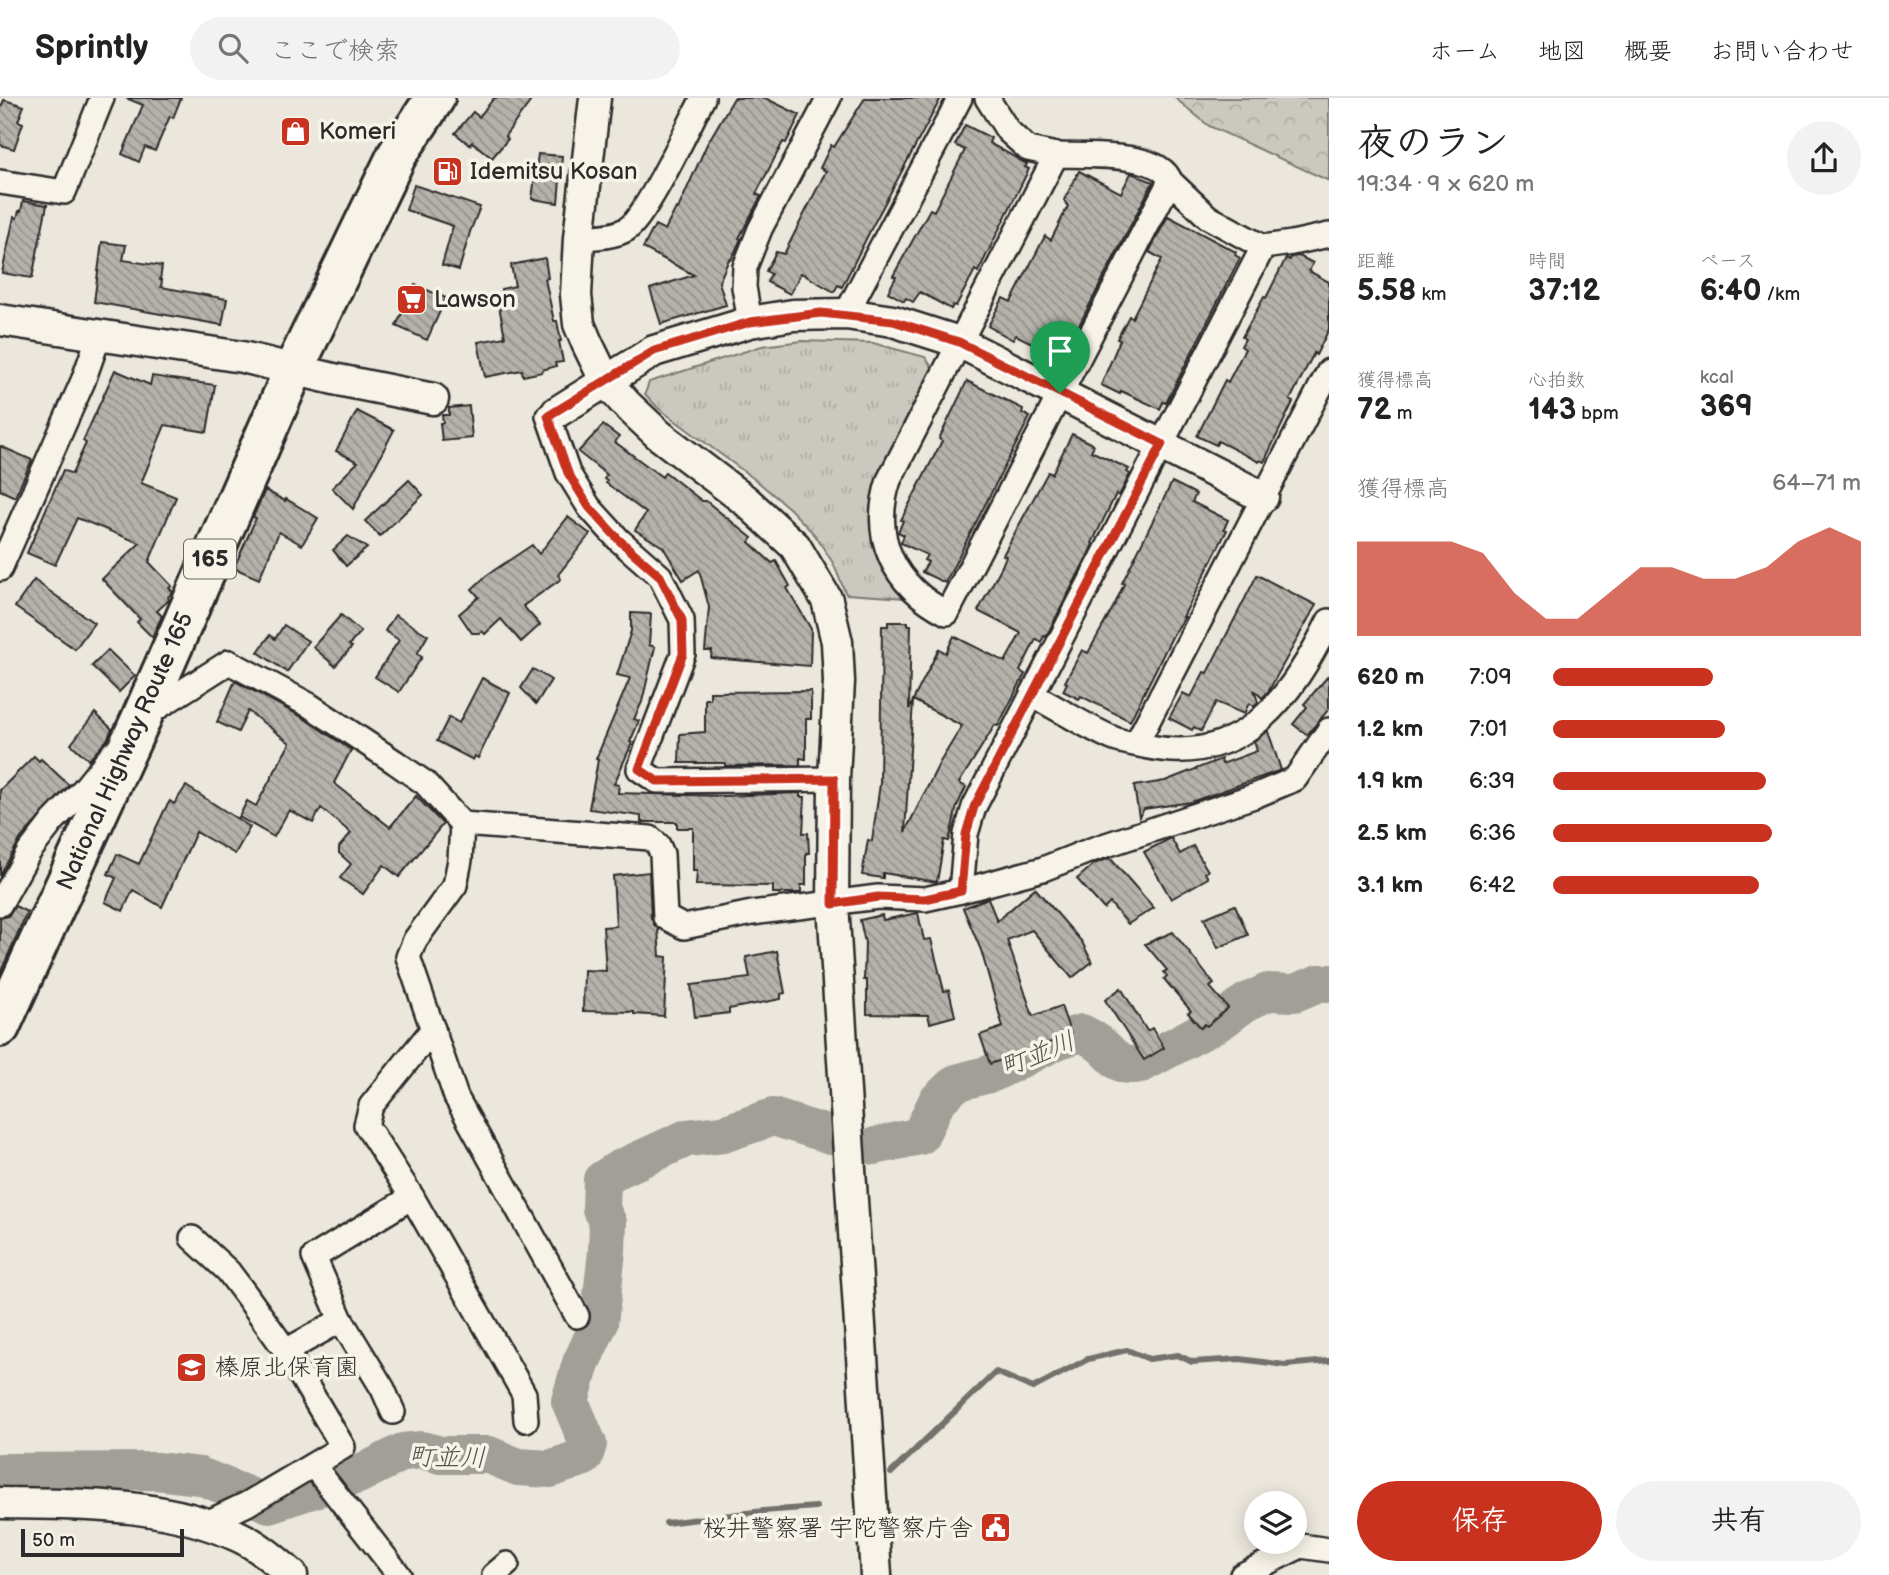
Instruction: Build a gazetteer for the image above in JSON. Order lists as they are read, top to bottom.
{
  "streets": {
    "highway": ["165", "National Highway Route 165"]
  },
  "water": ["町並川"],
  "places": {
    "shop": ["Komeri"],
    "fuel station": ["Idemitsu Kosan"],
    "supermarket": ["Lawson"],
    "school or university": ["榛原北保育園"],
    "public building": ["桜井警察署 宇陀警察庁舎"]
  },
  "scale_bar": "50 m",
  "page": {
    "header": "Sprintly",
    "search": "ここで検索",
    "nav": [
      "ホーム",
      "地図",
      "概要",
      "お問い合わせ"
    ],
    "heading": ["夜のラン", "19:34 · 9 × 620 m"],
    "stats": [
      ["距離", "5.58 km"],
      ["時間", "37:12"],
      ["ペース", "6:40 /km"],
      ["獲得標高", "72 m"],
      ["心拍数", "143 bpm"],
      ["kcal", "369"]
    ],
    "chart": ["獲得標高", "64–71 m"],
    "list": [
      {
        "name": "620 m",
        "note": "7:09"
      },
      {
        "name": "1.2 km",
        "note": "7:01"
      },
      {
        "name": "1.9 km",
        "note": "6:39"
      },
      {
        "name": "2.5 km",
        "note": "6:36"
      },
      {
        "name": "3.1 km",
        "note": "6:42"
      }
    ],
    "buttons": ["保存", "共有"],
    "scale": "50 m"
  }
}
